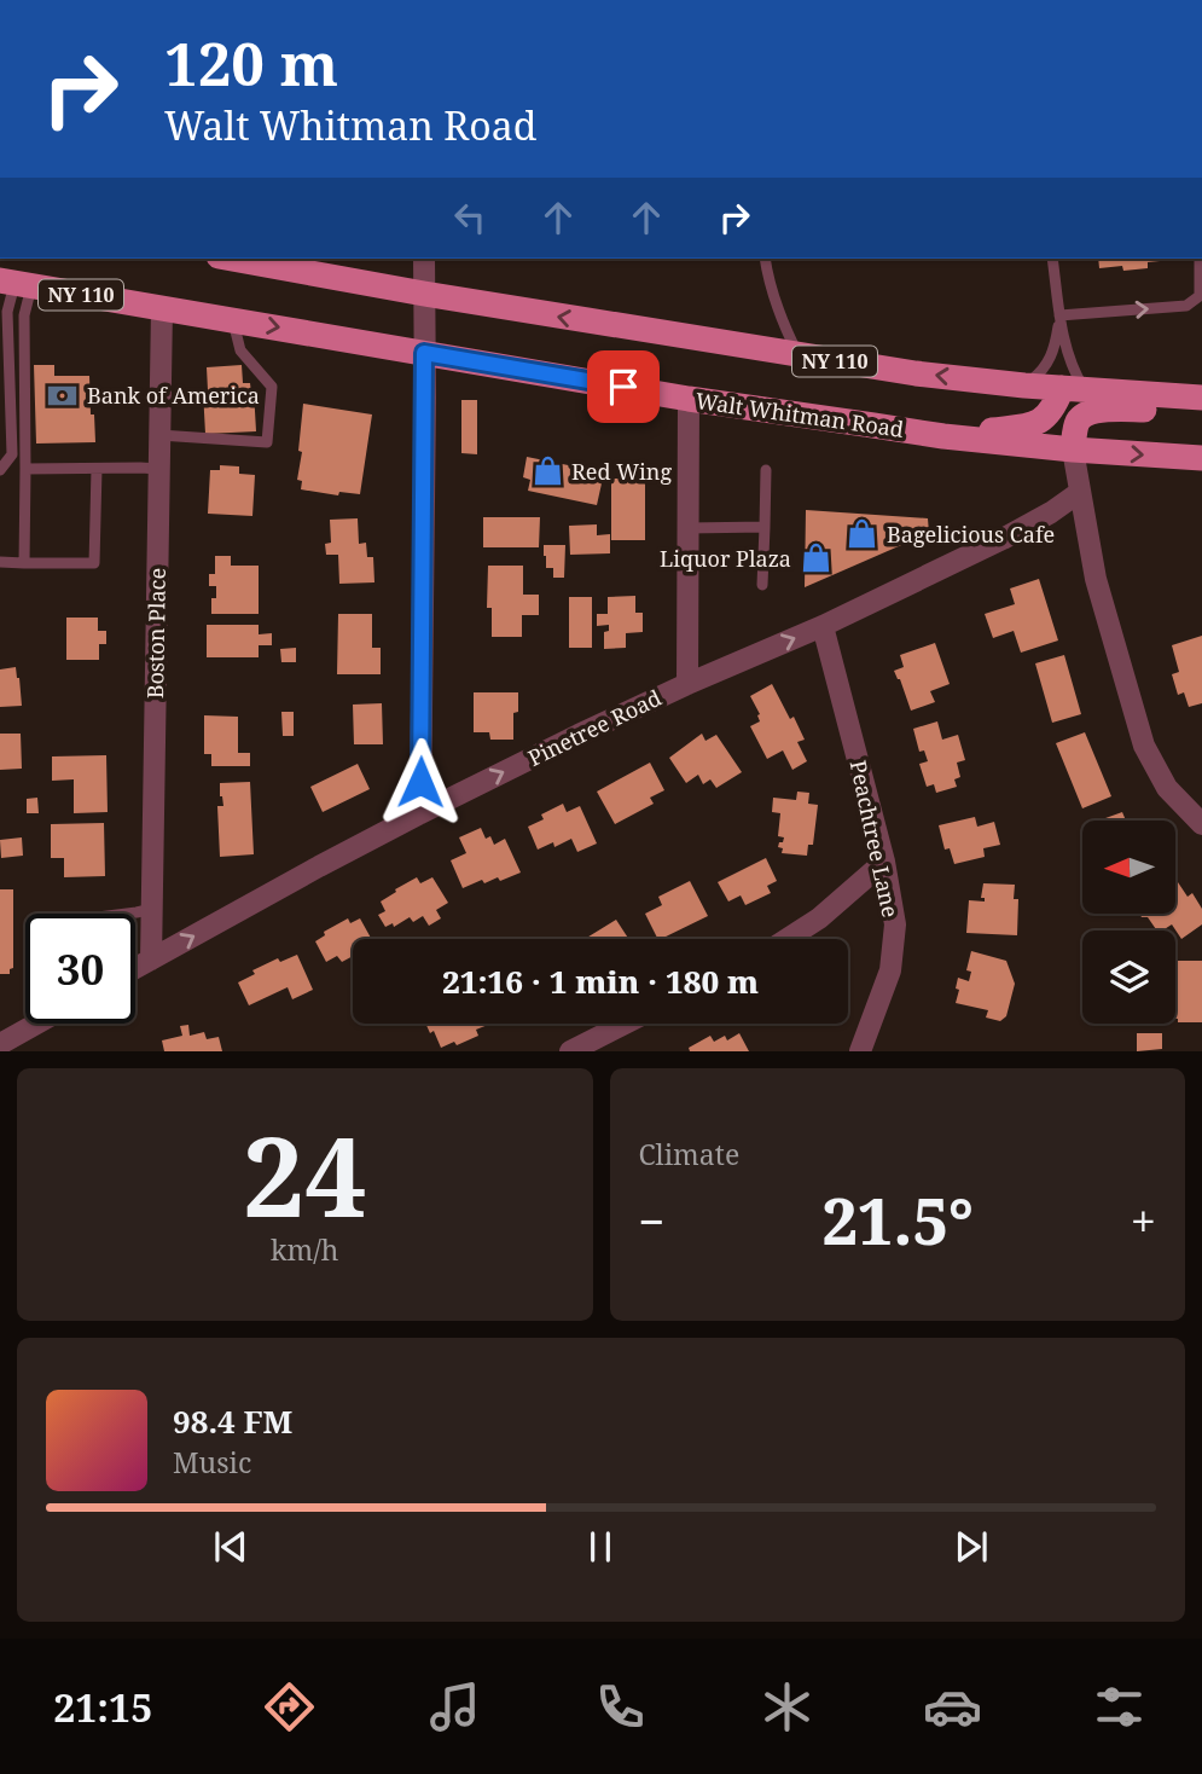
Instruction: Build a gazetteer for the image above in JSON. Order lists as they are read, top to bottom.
{
  "streets": {
    "main road": ["NY 110", "Walt Whitman Road"],
    "street": ["Boston Place", "Pinetree Road", "Peachtree Lane"]
  },
  "crossings": [
    ["Walt Whitman Road", "Boston Place"],
    ["Boston Place", "Pinetree Road"],
    ["Pinetree Road", "Peachtree Lane"]
  ],
  "one_way": ["Pinetree Road"],
  "places": {
    "bank": ["Bank of America"],
    "shop": ["Red Wing", "Bagelicious Cafe", "Liquor Plaza"]
  },
  "north": "left",
  "page": {
    "turn": ["120 m", "Walt Whitman Road"],
    "limit": "30",
    "trip": "21:16 · 1 min · 180 m",
    "tile": [
      ["24", "km/h"],
      "Climate"
    ],
    "heat": ["−", "21.5°", "+"],
    "song": ["98.4 FM", "Music"],
    "tabs": "21:15"
  }
}
